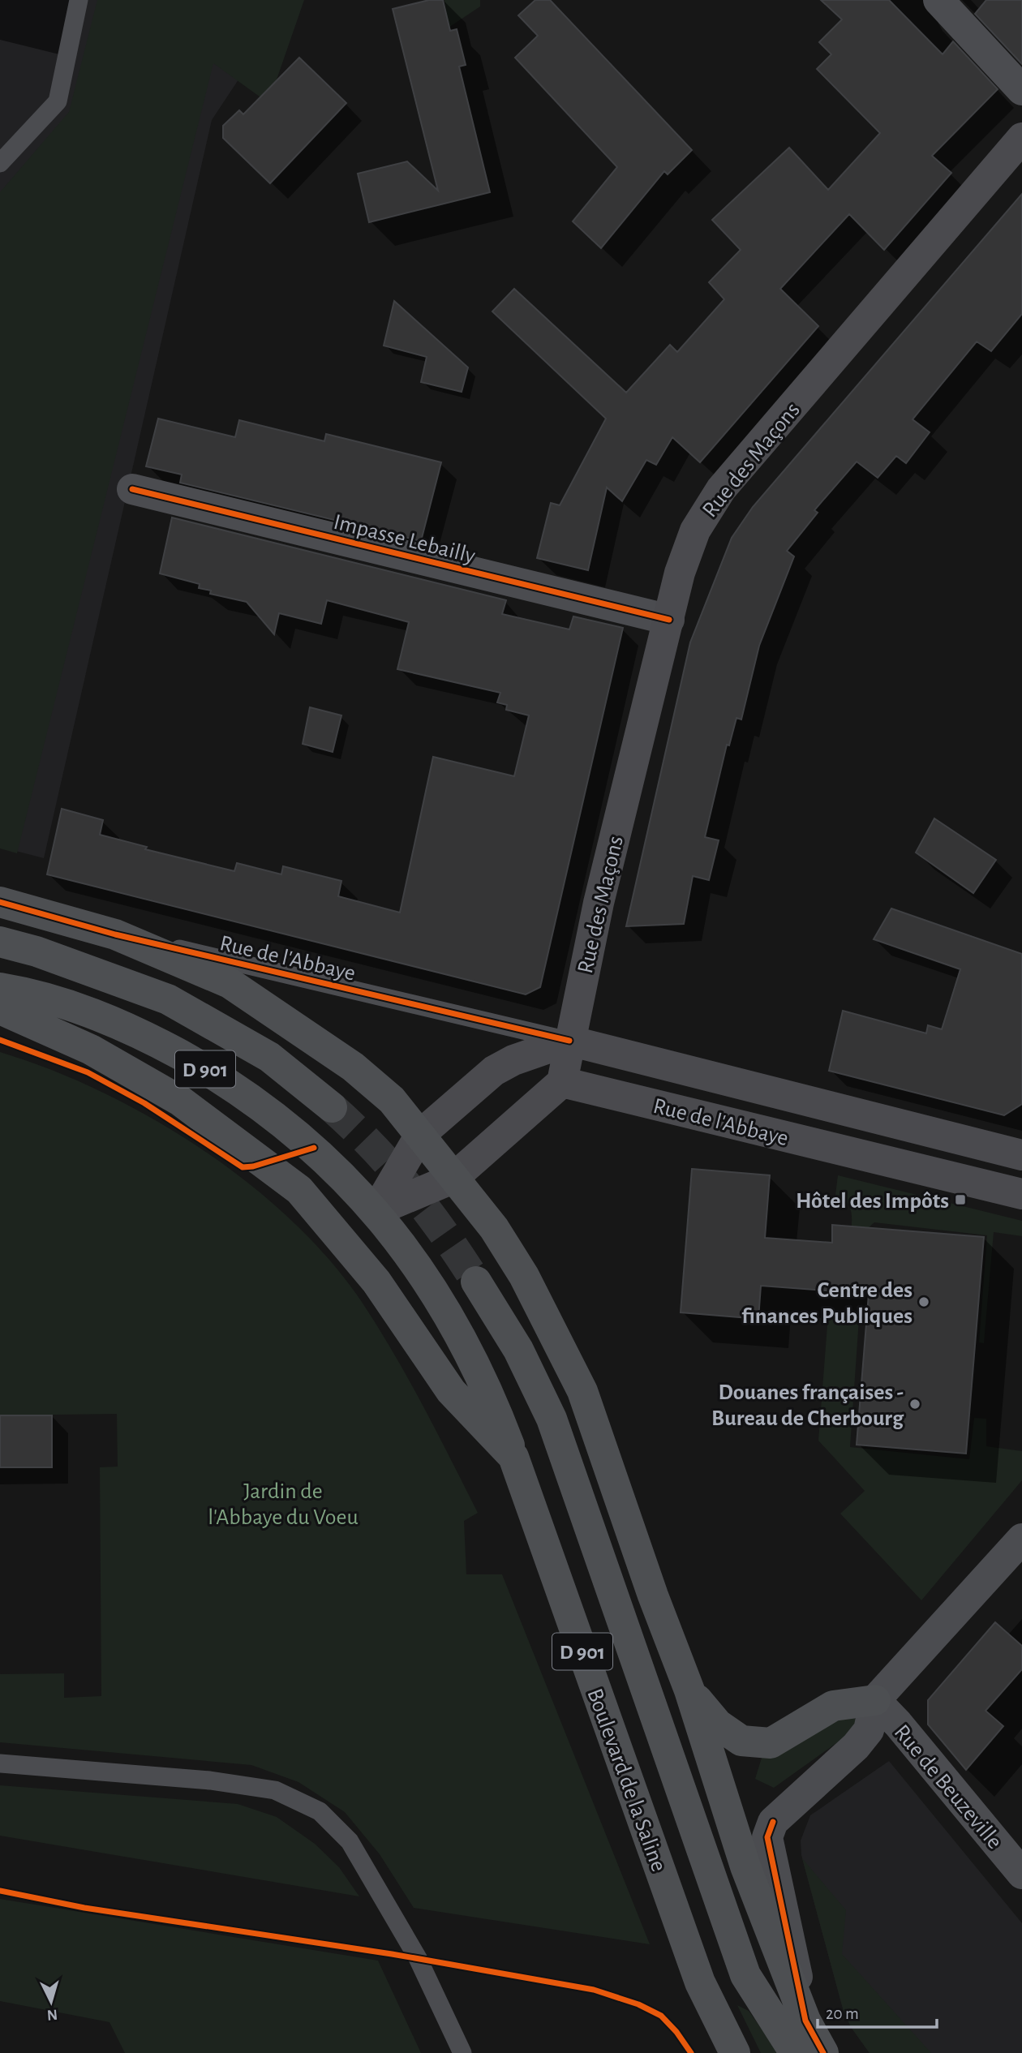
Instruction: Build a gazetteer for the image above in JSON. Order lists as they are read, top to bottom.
{
  "streets": {
    "main road": [
      "Rue des Maçons",
      "Rue de l'Abbaye",
      "D 901",
      "Boulevard de la Saline"
    ],
    "street": ["Impasse Lebailly", "Rue de Beuzeville"]
  },
  "crossings": [
    ["Rue des Maçons", "Impasse Lebailly"],
    ["Rue des Maçons", "Rue de l'Abbaye"],
    ["D 901", "Boulevard de la Saline"]
  ],
  "parks": ["Jardin de l'Abbaye du Voeu"],
  "places": {
    "transit": ["Hôtel des Impôts"],
    "other": ["Centre des finances Publiques", "Douanes françaises - Bureau de Cherbourg"]
  },
  "scale_bar": "20 m",
  "north": "bottom"
}
